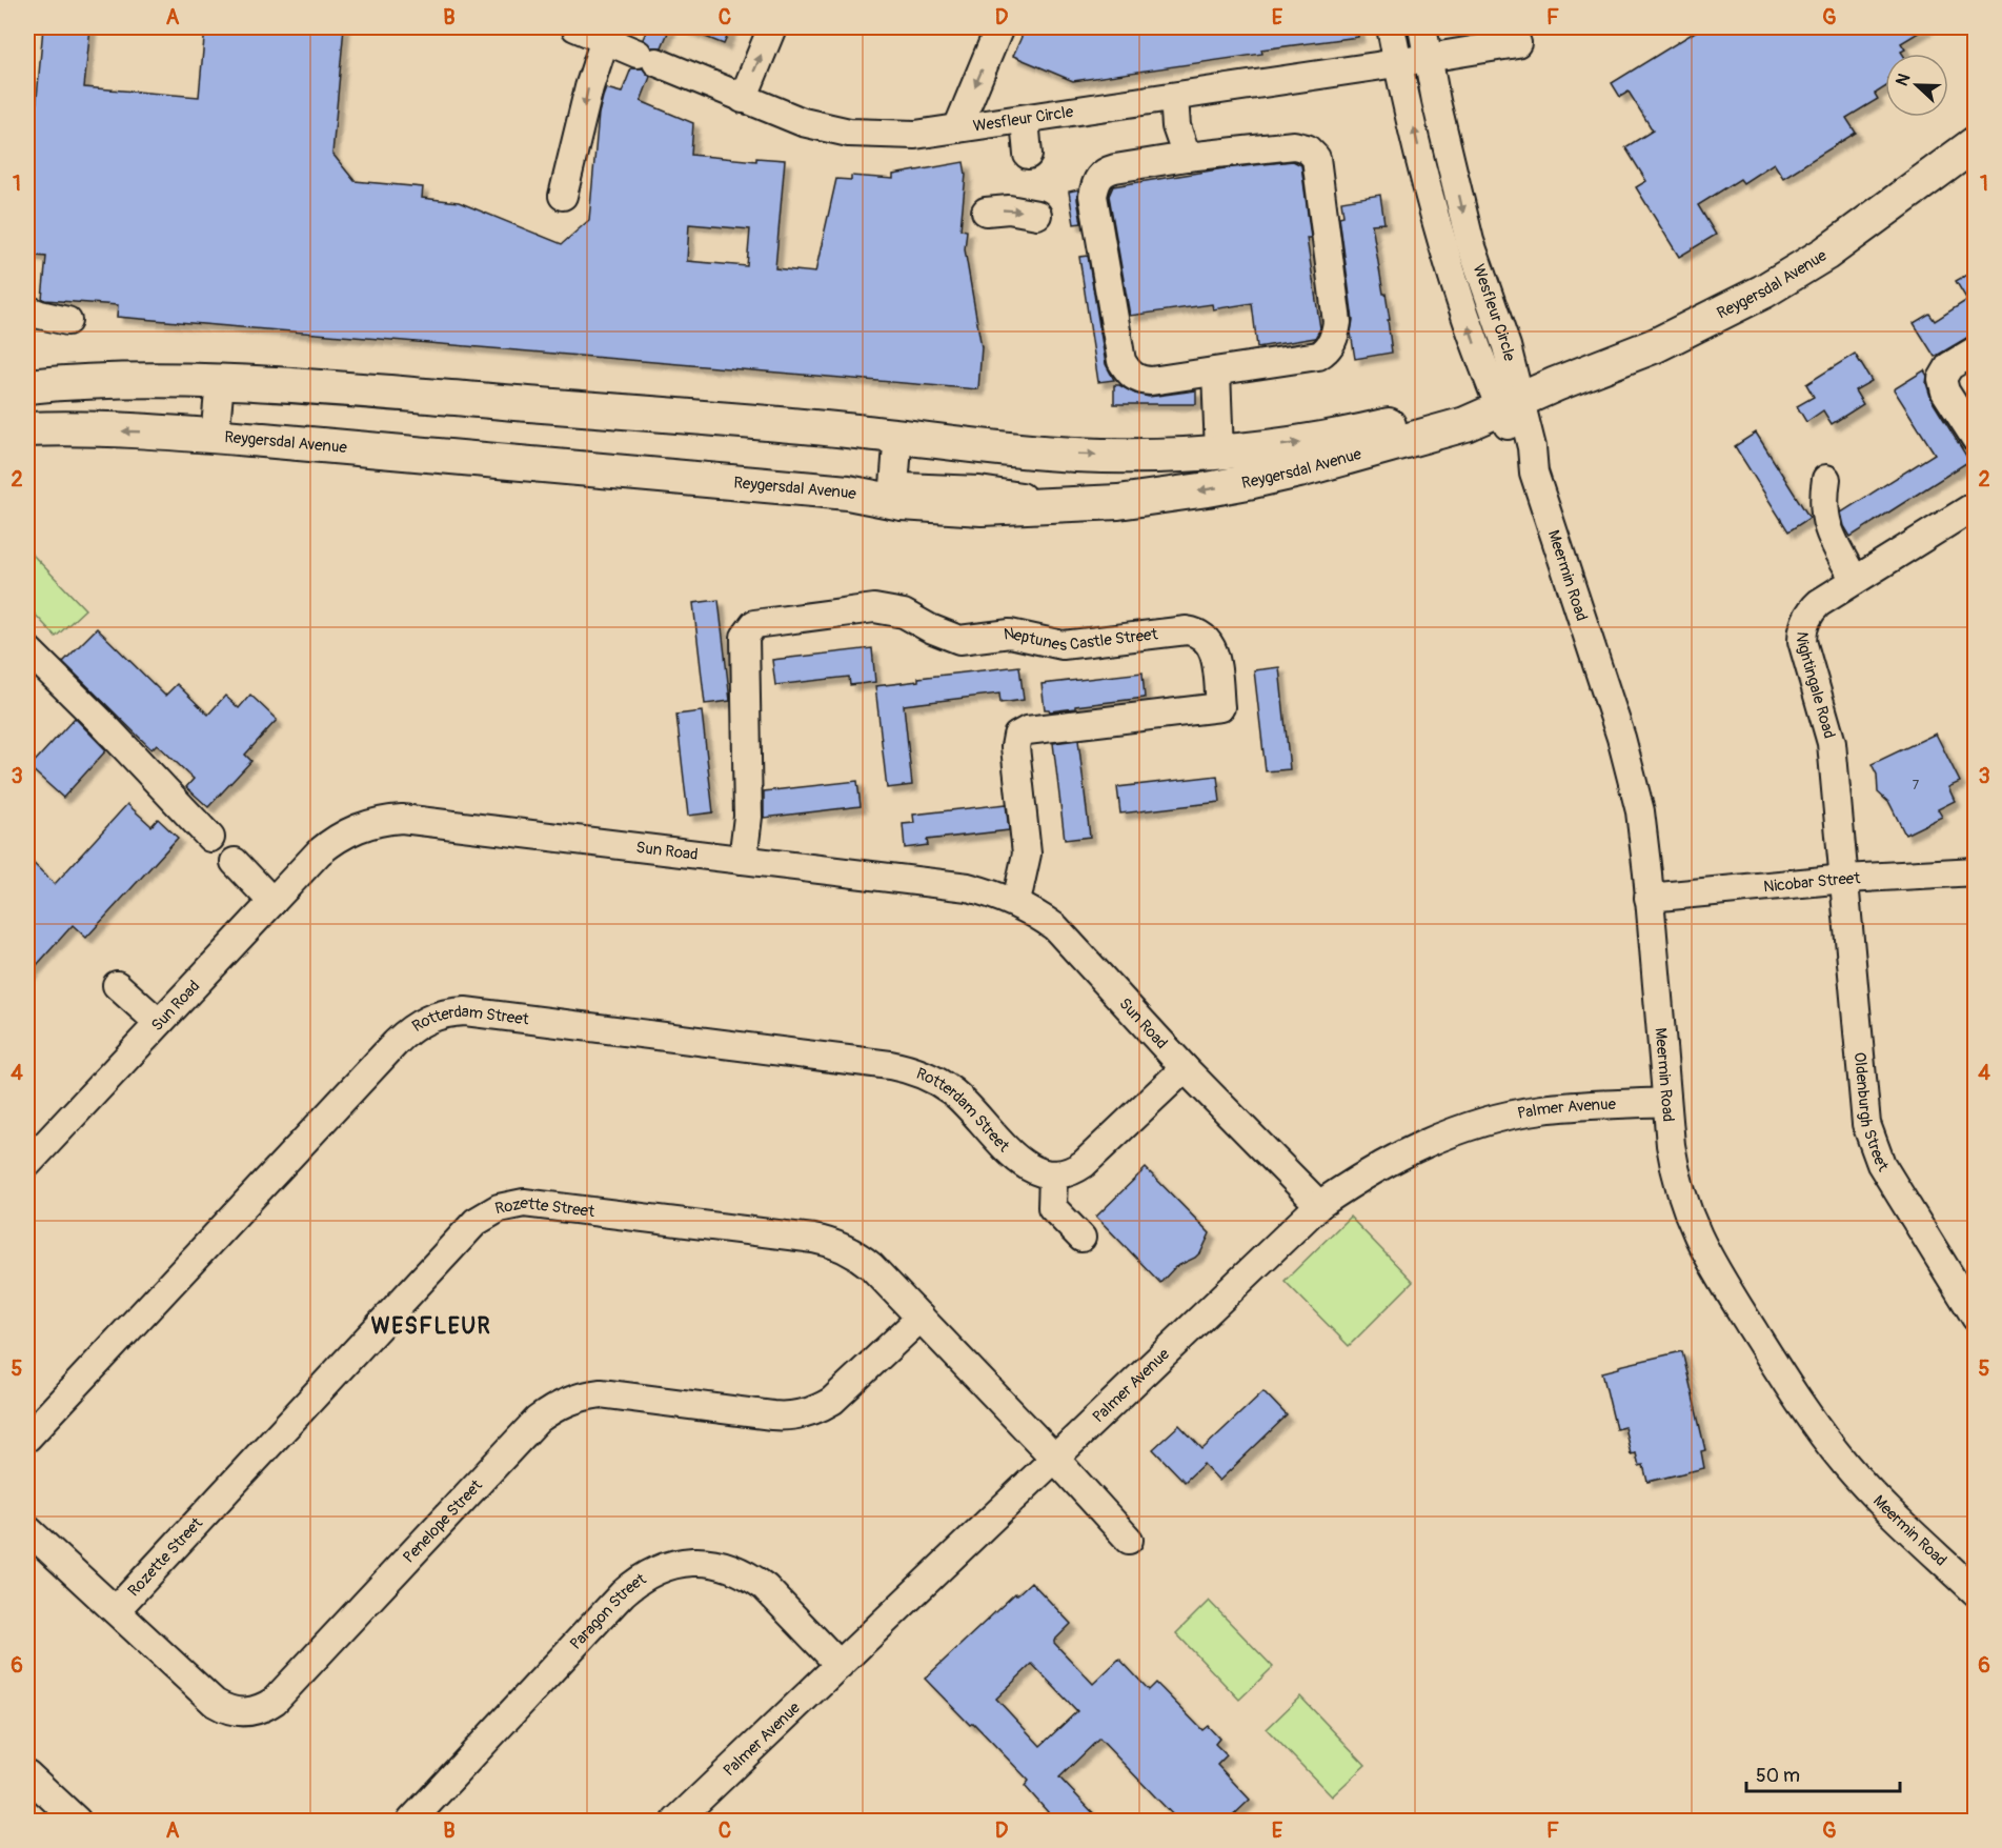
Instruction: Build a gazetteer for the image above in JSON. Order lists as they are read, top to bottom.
{
  "streets": {
    "main road": ["Reygersdal Avenue"],
    "street": [
      "Wesfleur Circle",
      "Meermin Road",
      "Neptunes Castle Street",
      "Nightingale Road",
      "Sun Road",
      "Nicobar Street",
      "Rotterdam Street",
      "Palmer Avenue",
      "Oldenburgh Street",
      "Rozette Street",
      "Penelope Street",
      "Paragon Street"
    ]
  },
  "crossings": [
    ["Wesfleur Circle", "Reygersdal Avenue"],
    ["Wesfleur Circle", "Meermin Road"],
    ["Reygersdal Avenue", "Meermin Road"],
    ["Meermin Road", "Nicobar Street"],
    ["Meermin Road", "Palmer Avenue"],
    ["Neptunes Castle Street", "Sun Road"],
    ["Nightingale Road", "Nicobar Street"],
    ["Nightingale Road", "Oldenburgh Street"],
    ["Sun Road", "Palmer Avenue"],
    ["Nicobar Street", "Oldenburgh Street"],
    ["Palmer Avenue", "Rozette Street"],
    ["Palmer Avenue", "Paragon Street"],
    ["Rozette Street", "Penelope Street"]
  ],
  "districts": ["WESFLEUR"],
  "house_numbers": ["7"],
  "scale_bar": "50 m",
  "north": "left",
  "grid": {
    "columns": [
      "A",
      "B",
      "C",
      "D",
      "E",
      "F",
      "G"
    ],
    "rows": [
      "1",
      "2",
      "3",
      "4",
      "5",
      "6"
    ]
  }
}
